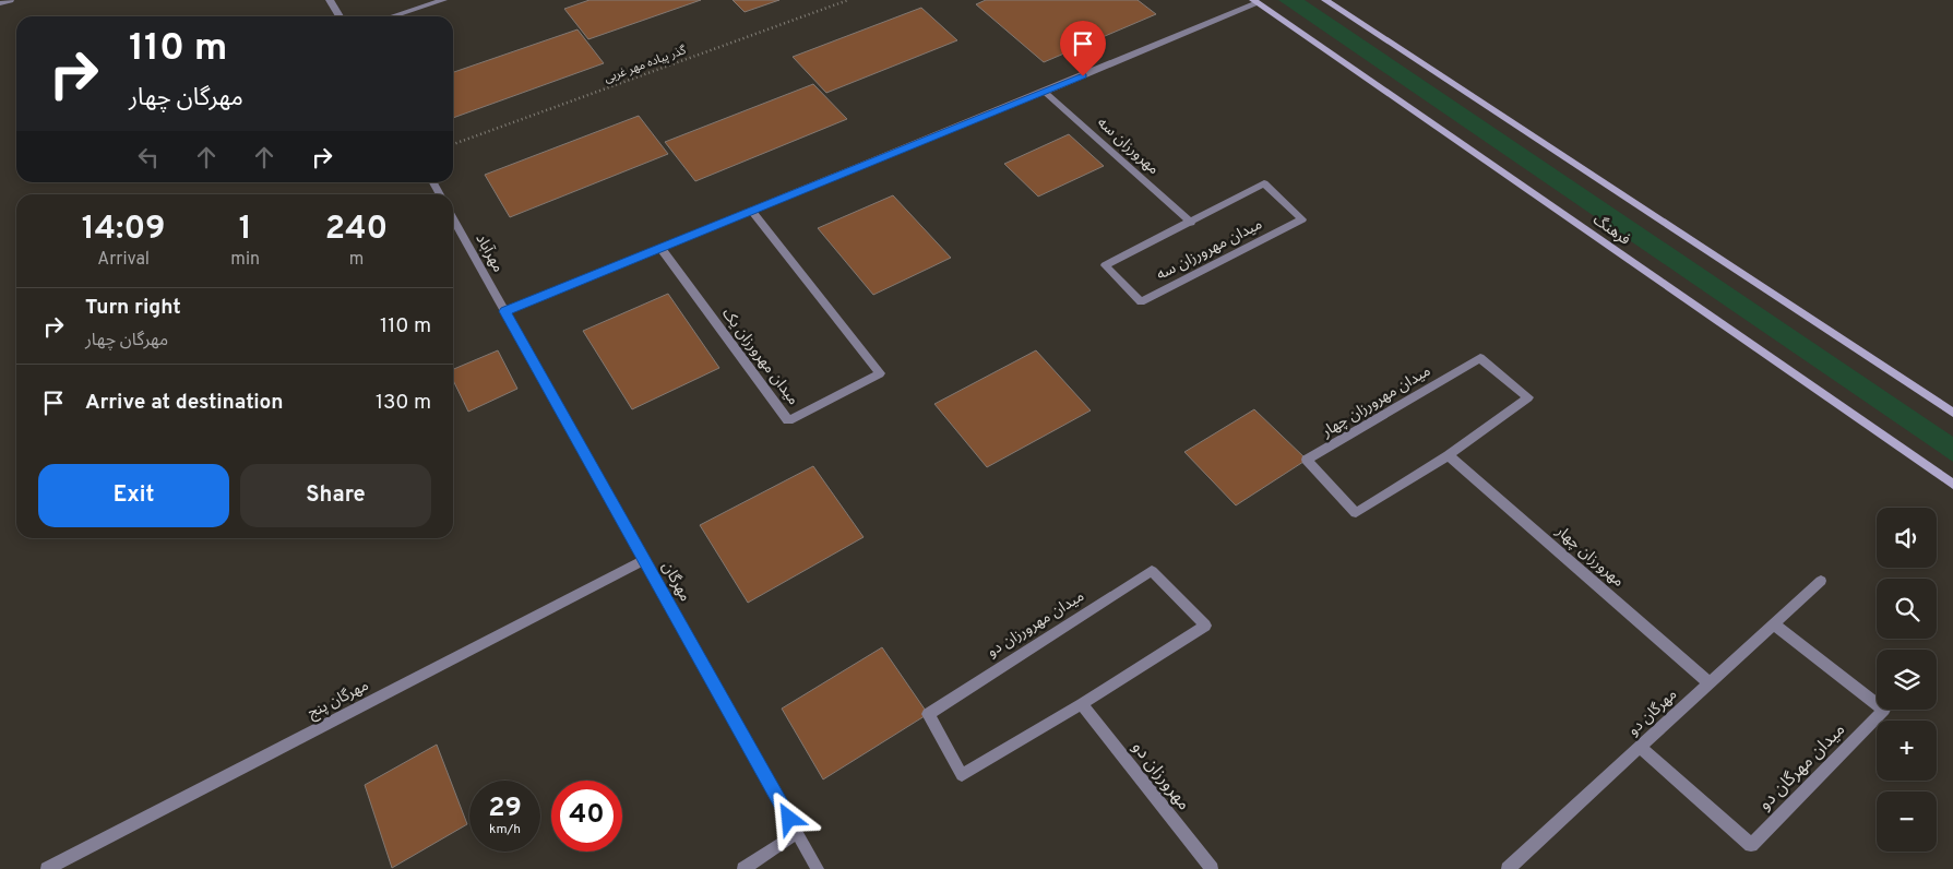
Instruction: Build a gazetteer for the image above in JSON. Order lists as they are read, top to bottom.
{
  "streets": {
    "main road": ["فرهنگ"],
    "street": [
      "مهرورزان سه",
      "میدان مهرورزان سه",
      "مهرآباد",
      "میدان مهرورزان یک",
      "میدان مهرورزان چهار",
      "مهرورزان چهار",
      "مهرگان",
      "میدان مهرورزان دو",
      "مهرگان پنج",
      "مهرگان دو",
      "میدان مهرگان دو",
      "مهرورزان دو"
    ],
    "path": ["گذر پیاده مهر غربی"]
  },
  "crossings": [
    ["مهرورزان سه", "میدان مهرورزان سه"],
    ["مهرآباد", "مهرگان"],
    ["میدان مهرورزان چهار", "مهرورزان چهار"],
    ["مهرورزان چهار", "مهرگان دو"],
    ["مهرگان", "مهرگان پنج"],
    ["میدان مهرورزان دو", "مهرورزان دو"],
    ["مهرگان دو", "میدان مهرگان دو"]
  ],
  "page": {
    "turn": ["110 m", "مهرگان چهار"],
    "eta": [
      "14:09",
      "Arrival",
      "1",
      "min",
      "240",
      "m"
    ],
    "list": [
      {
        "name": "Turn right",
        "note": "مهرگان چهار",
        "value": "110 m"
      },
      {
        "name": "Arrive at destination",
        "value": "130 m"
      }
    ],
    "buttons": ["Exit", "Share"],
    "map_buttons": ["+", "−"],
    "speed": "29 km/h",
    "limit": "40"
  }
}
